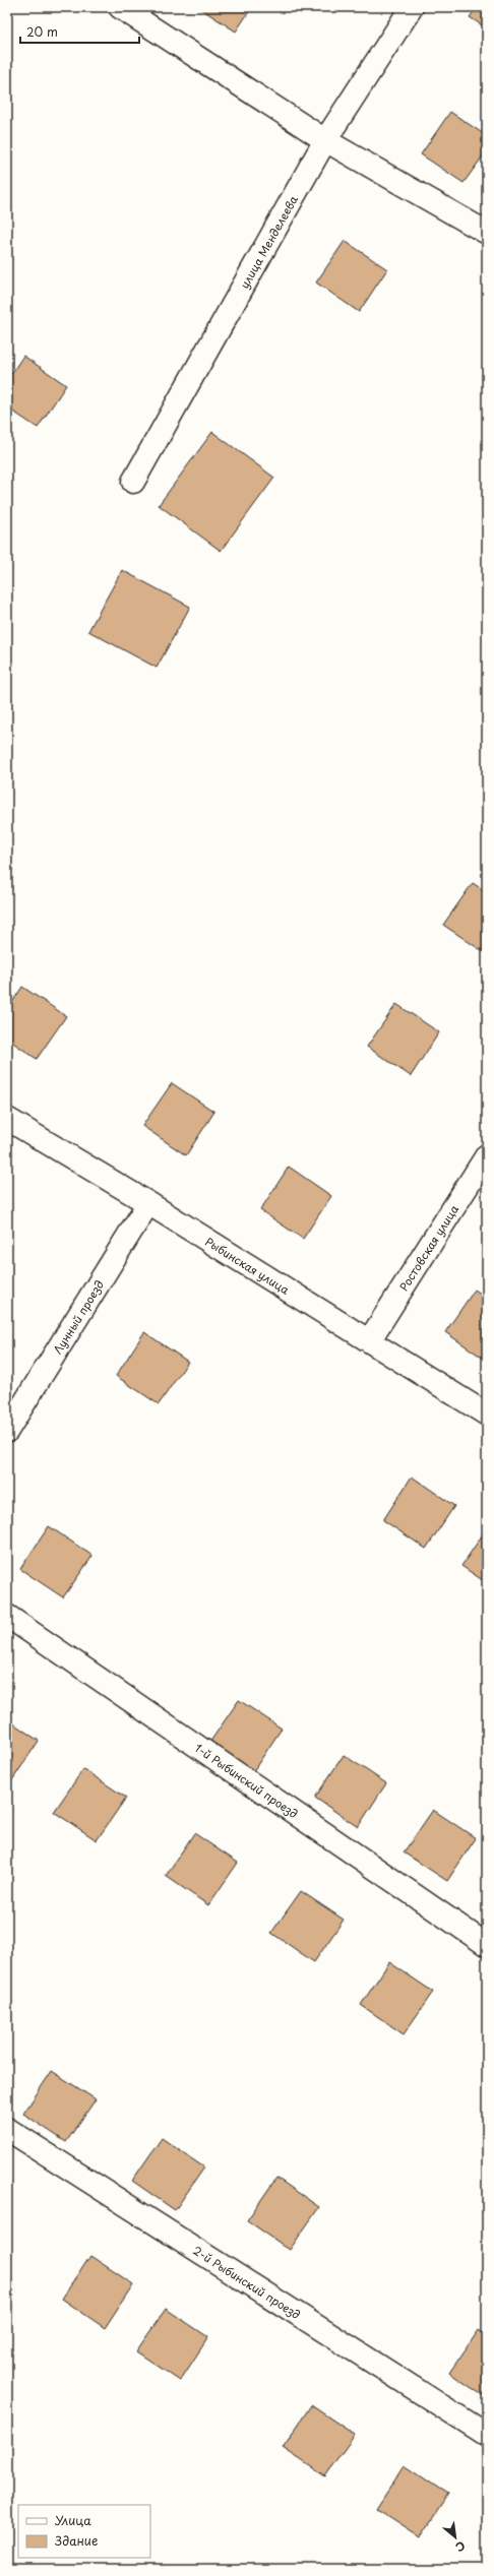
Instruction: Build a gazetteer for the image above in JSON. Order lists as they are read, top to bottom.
{
  "streets": {
    "street": [
      "улица Менделеева",
      "Ростовская улица",
      "Рыбинская улица",
      "Лунный проезд",
      "1-й Рыбинский проезд",
      "2-й Рыбинский проезд"
    ]
  },
  "crossings": [
    ["Ростовская улица", "Рыбинская улица"],
    ["Рыбинская улица", "Лунный проезд"]
  ],
  "legend": ["Улица", "Здание"],
  "scale_bar": "20 m",
  "north": "bottom right"
}
